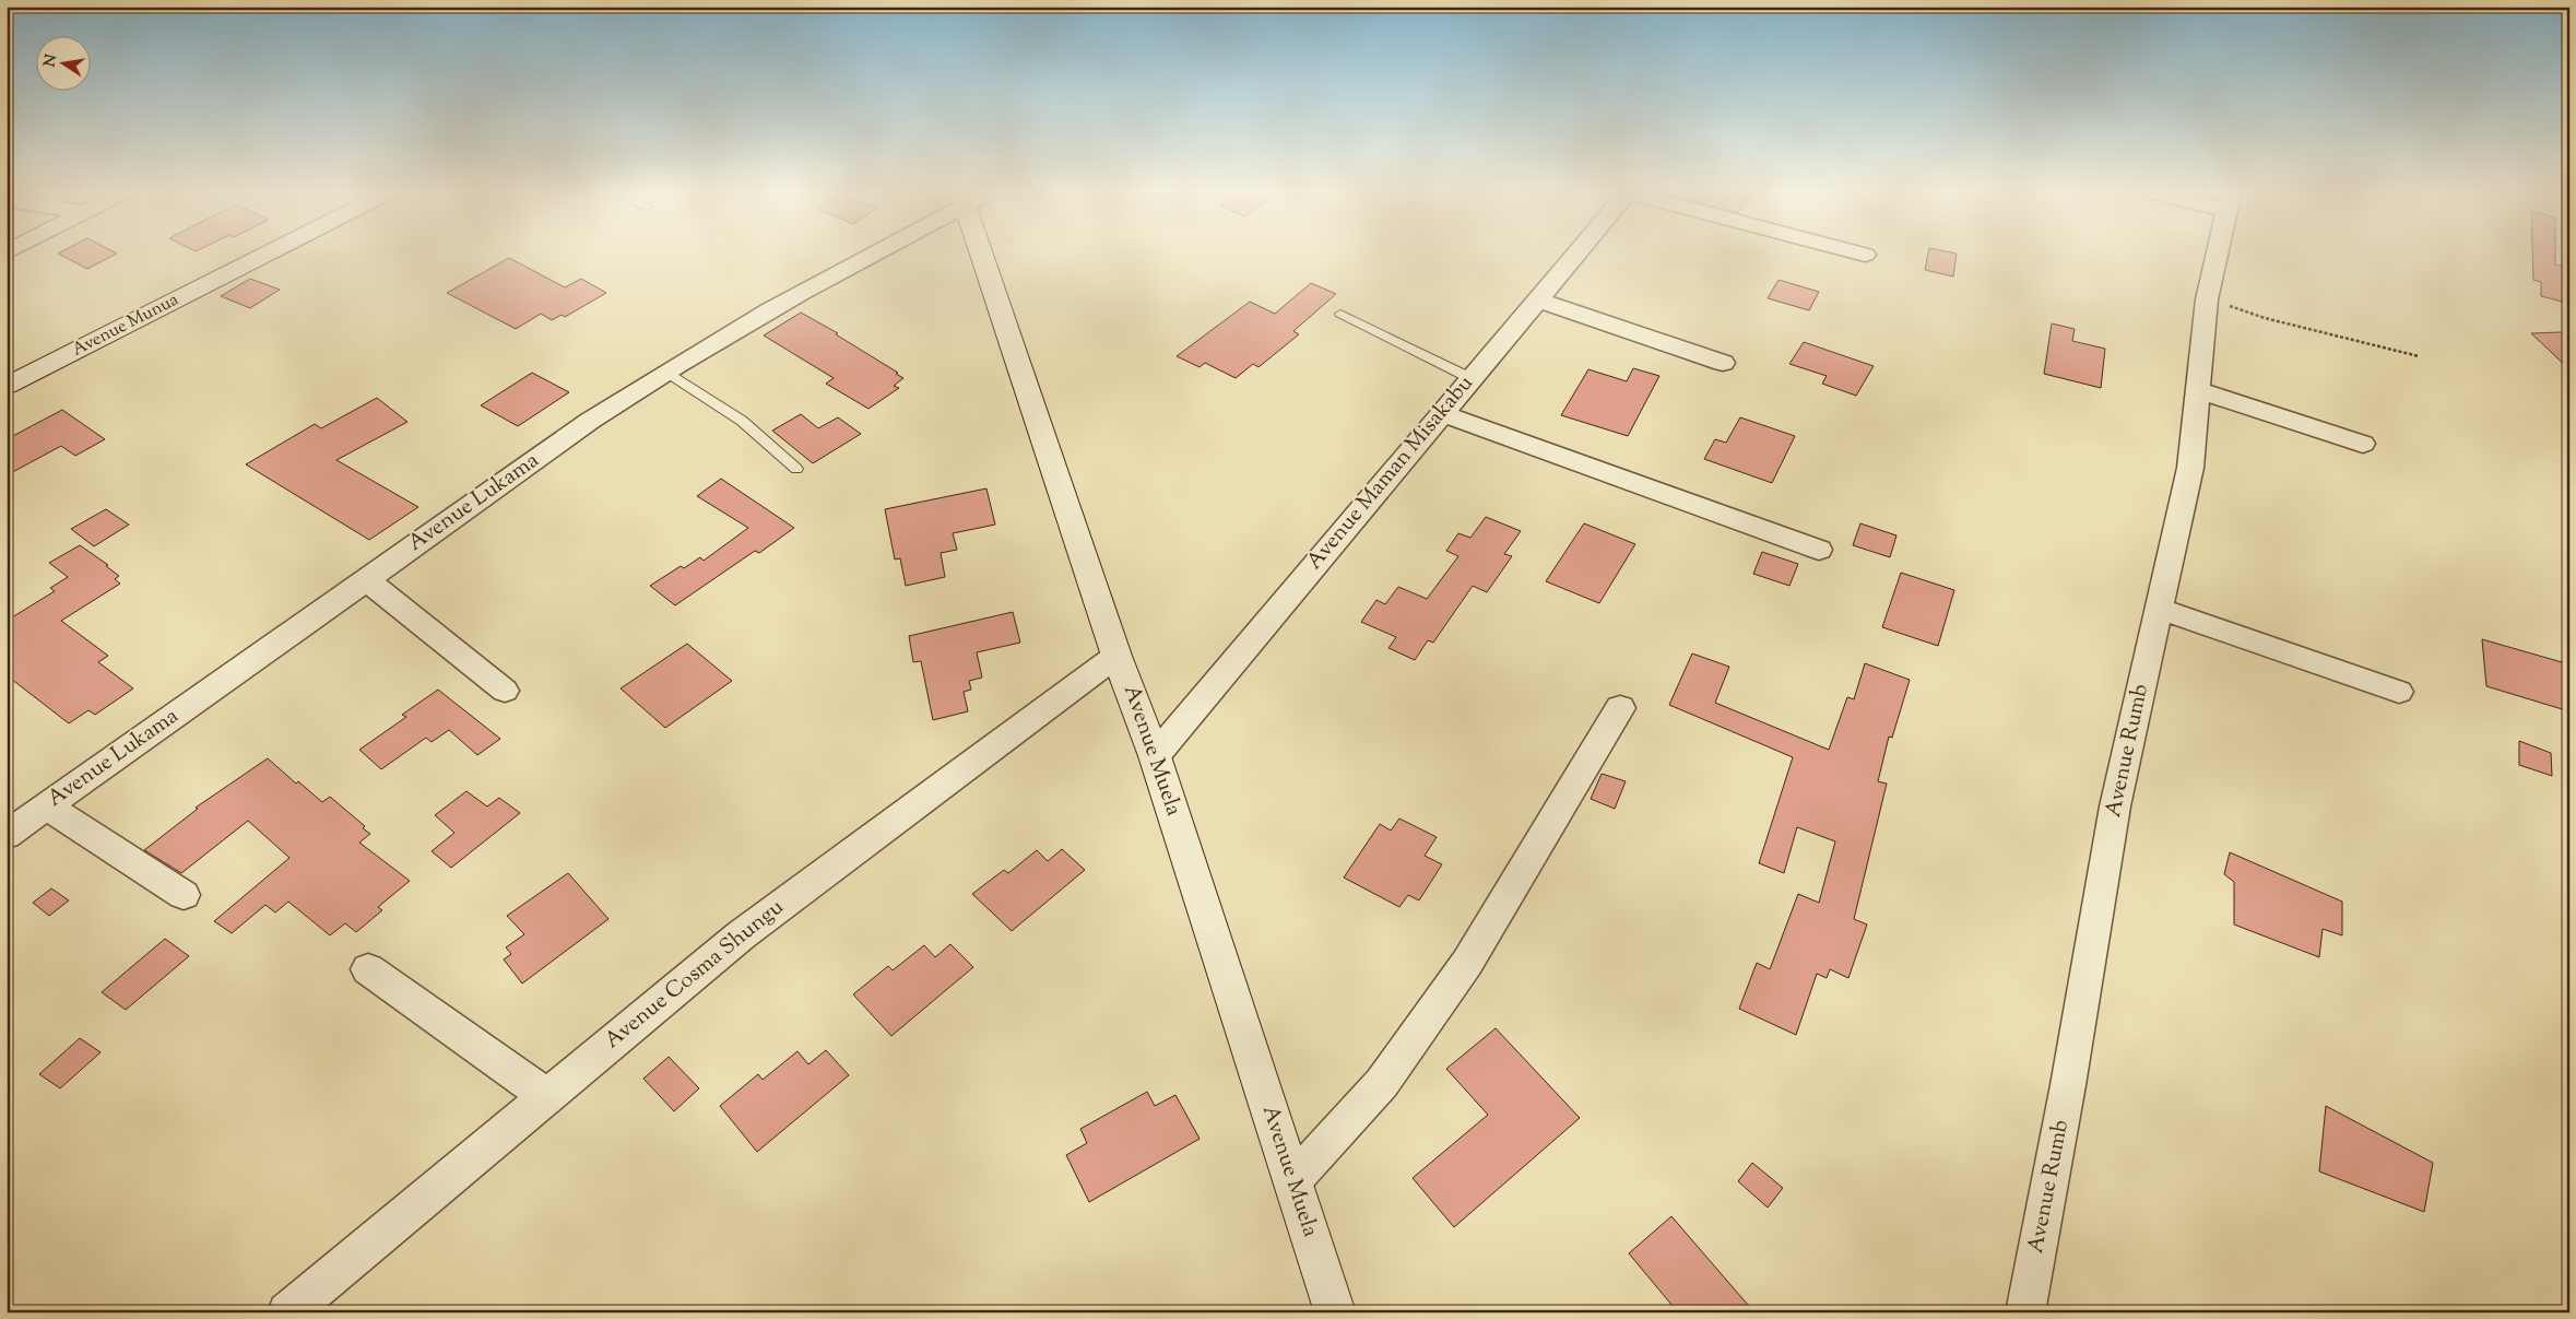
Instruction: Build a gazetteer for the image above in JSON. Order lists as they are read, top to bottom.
{
  "streets": {
    "street": [
      "Avenue Munua",
      "Avenue Maman Misakabu",
      "Avenue Lukama",
      "Avenue Muela",
      "Avenue Rumb",
      "Avenue Cosma Shungu"
    ]
  },
  "crossings": [
    ["Avenue Maman Misakabu", "Avenue Muela"],
    ["Avenue Muela", "Avenue Cosma Shungu"]
  ],
  "north": "left"
}
